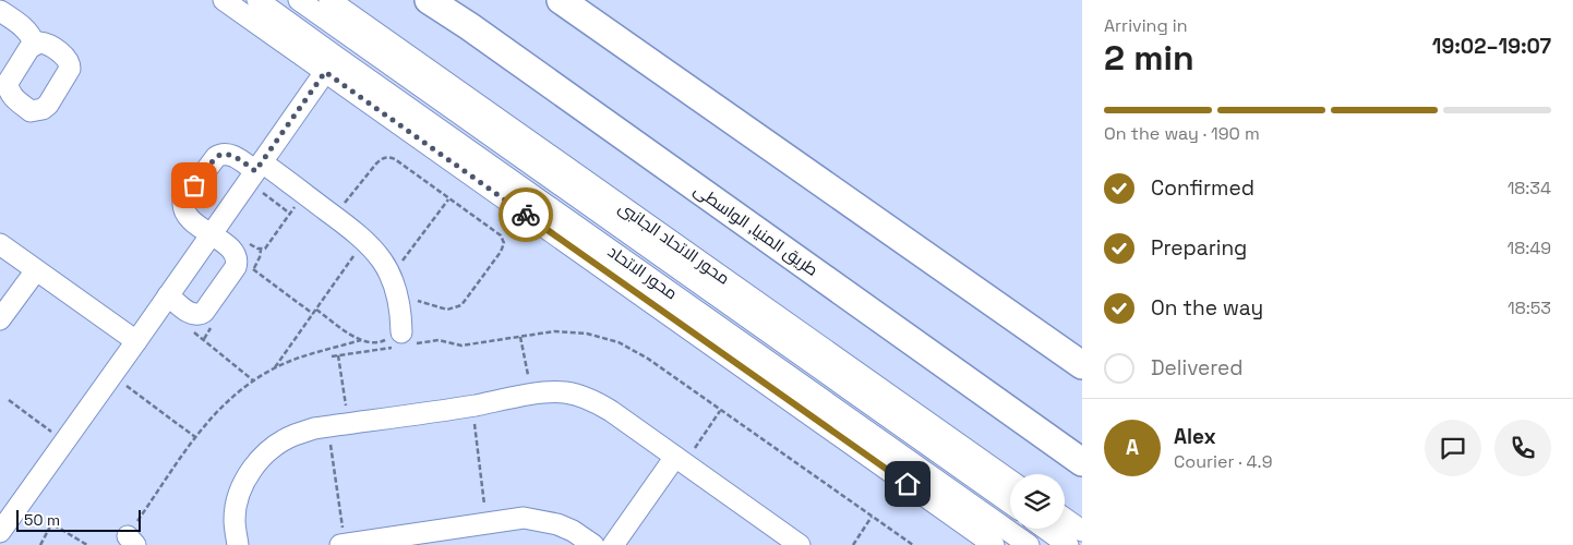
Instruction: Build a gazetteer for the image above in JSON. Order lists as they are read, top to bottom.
{
  "streets": {
    "main road": ["طريق المنيا, الواسطى"],
    "street": ["محور الاتحاد الجانبى", "محور الاتحاد"]
  },
  "crossings": [
    ["محور الاتحاد الجانبى", "محور الاتحاد"]
  ],
  "scale_bar": "50 m",
  "page": {
    "heading": ["2 min", "Arriving in", "19:02–19:07"],
    "panel": ["Alex", "Courier · 4.9"],
    "bar": "On the way · 190 m",
    "list": [
      ["Confirmed", "18:34"],
      ["Preparing", "18:49"],
      ["On the way", "18:53"],
      "Delivered"
    ],
    "round": "A",
    "scale": "50 m"
  }
}
